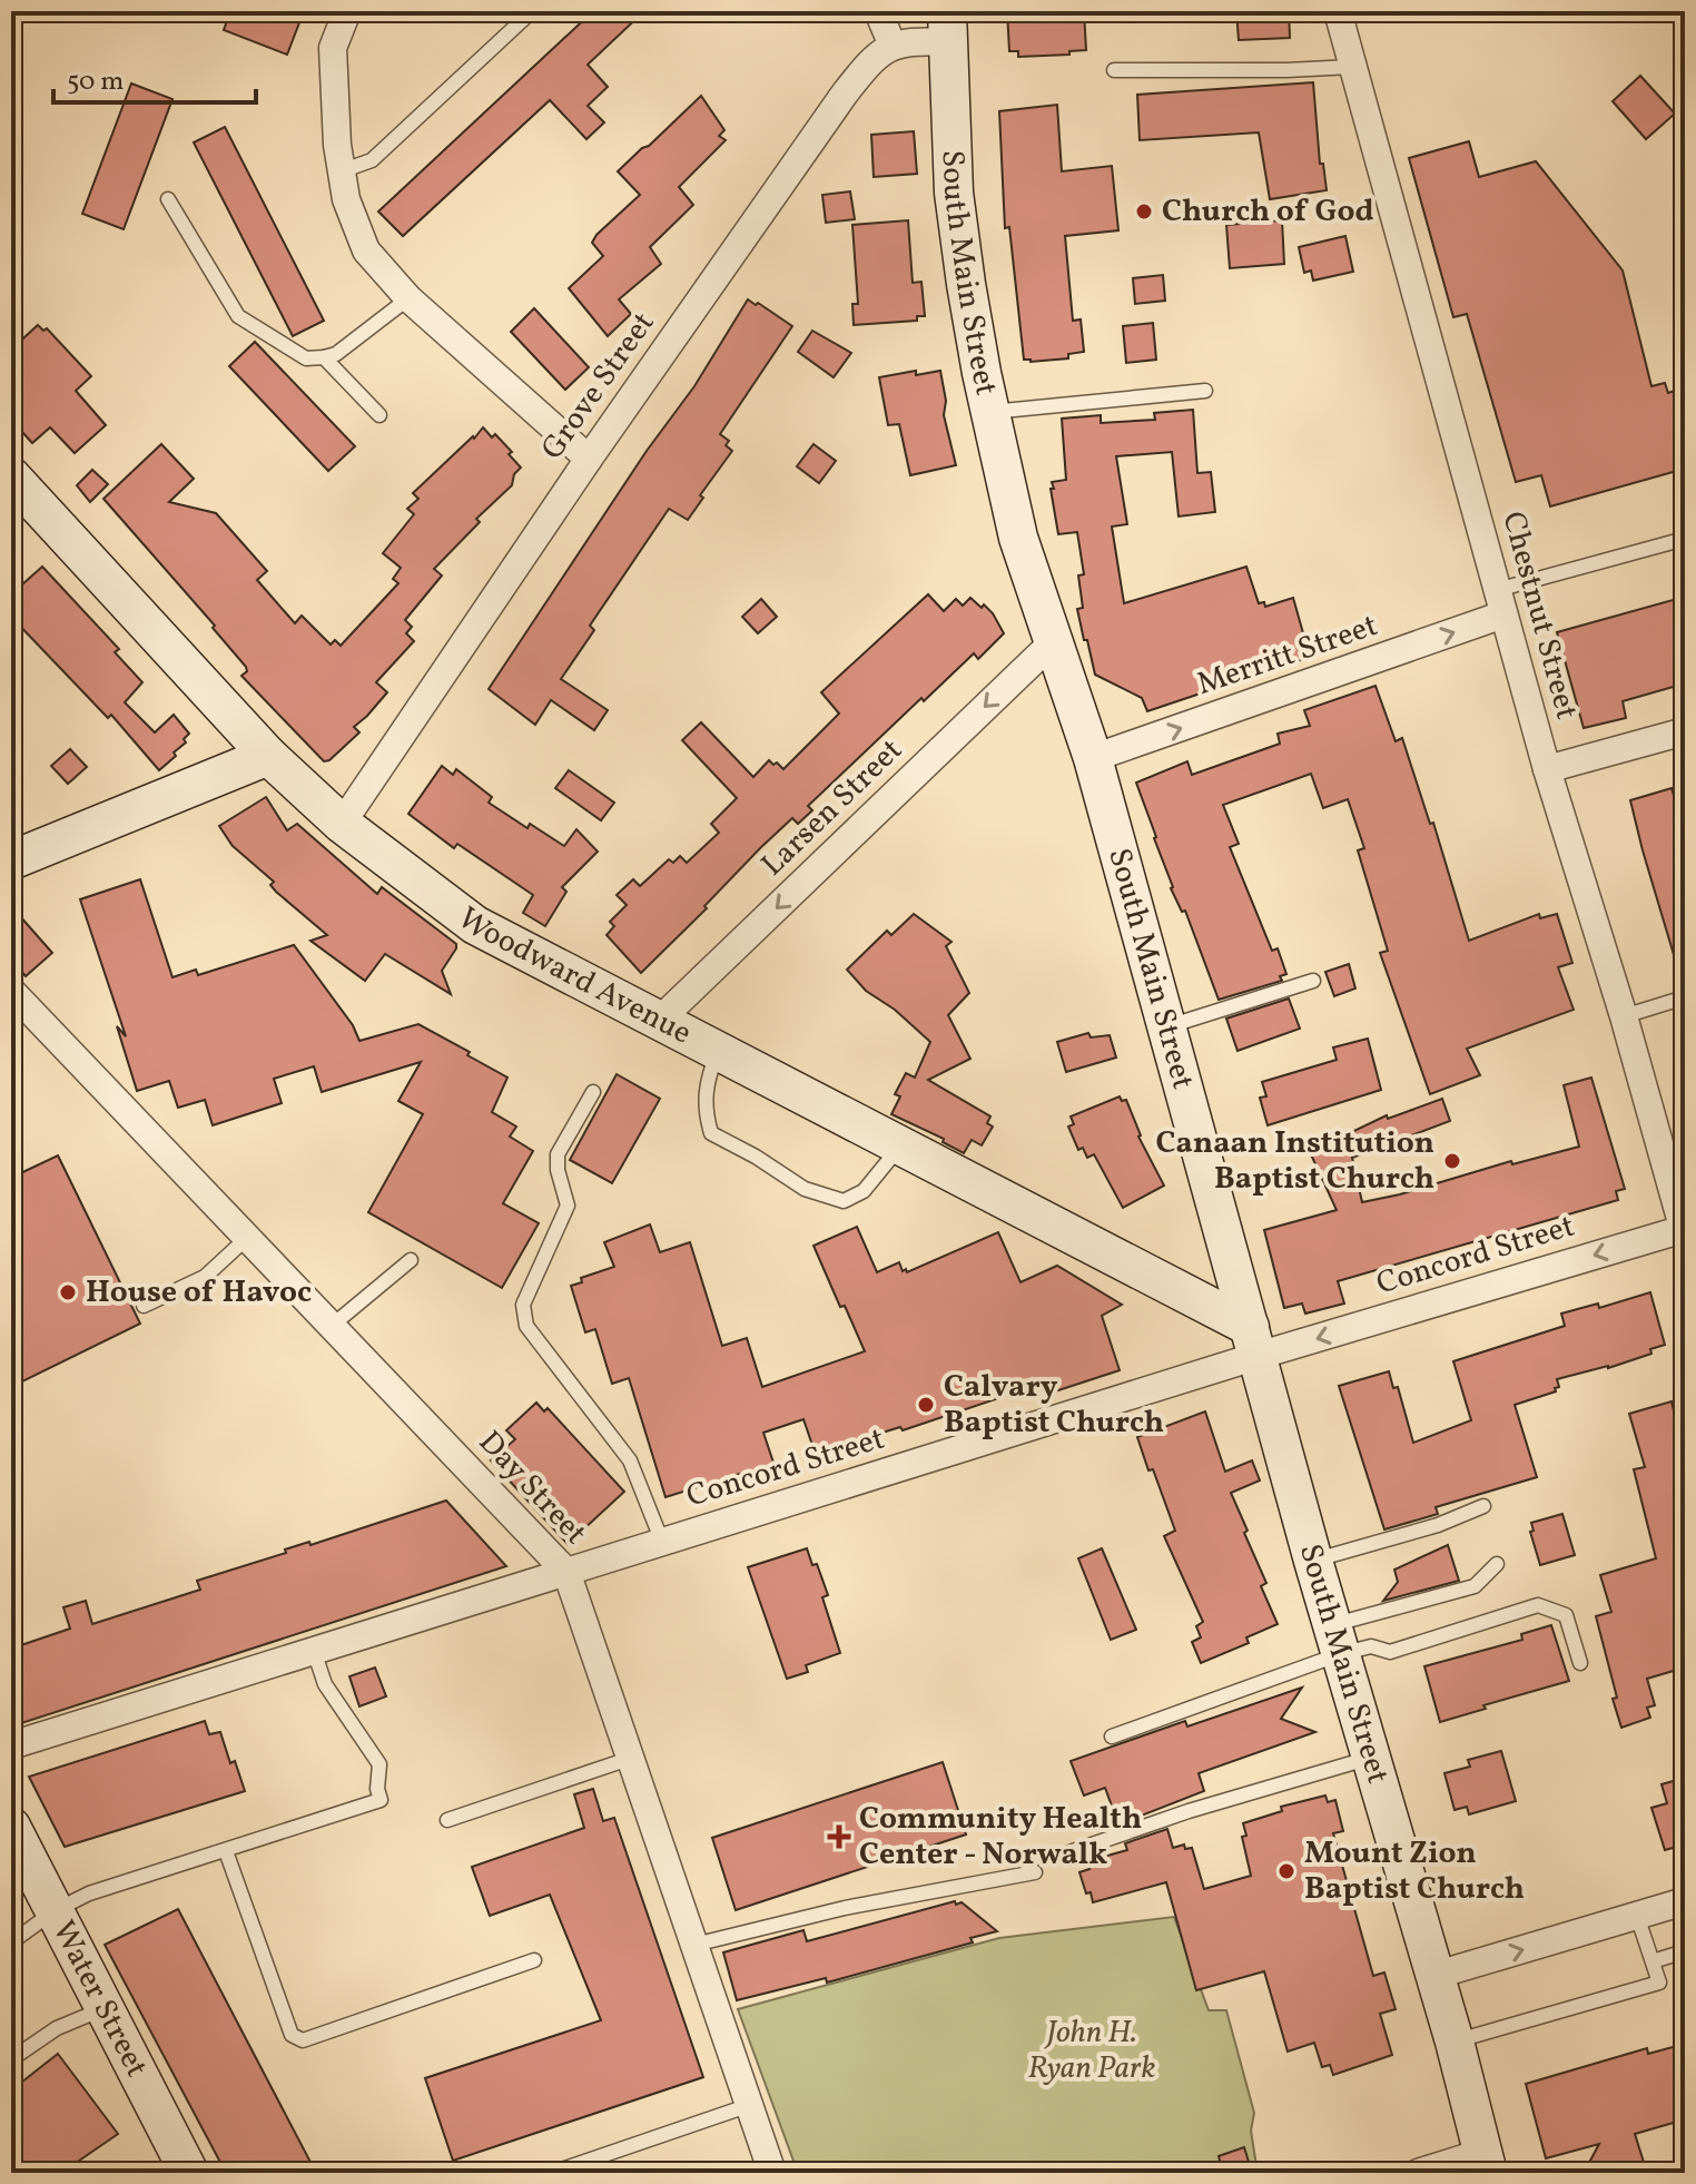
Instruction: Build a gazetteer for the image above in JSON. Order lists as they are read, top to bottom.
{
  "streets": {
    "main road": ["South Main Street", "Woodward Avenue", "Water Street"],
    "street": [
      "Grove Street",
      "Chestnut Street",
      "Merritt Street",
      "Larsen Street",
      "Concord Street",
      "Day Street"
    ]
  },
  "crossings": [
    ["South Main Street", "Merritt Street"],
    ["South Main Street", "Larsen Street"],
    ["South Main Street", "Woodward Avenue"],
    ["South Main Street", "Concord Street"],
    ["Grove Street", "Woodward Avenue"],
    ["Chestnut Street", "Merritt Street"],
    ["Chestnut Street", "Concord Street"],
    ["Larsen Street", "Woodward Avenue"],
    ["Woodward Avenue", "Concord Street"],
    ["Concord Street", "Day Street"]
  ],
  "one_way": ["Merritt Street", "Larsen Street"],
  "parks": ["John H. Ryan Park"],
  "places": {
    "other": [
      "Church of God",
      "Canaan Institution Baptist Church",
      "House of Havoc",
      "Calvary Baptist Church",
      "Mount Zion Baptist Church"
    ],
    "health": ["Community Health Center - Norwalk"]
  },
  "scale_bar": "50 m"
}
